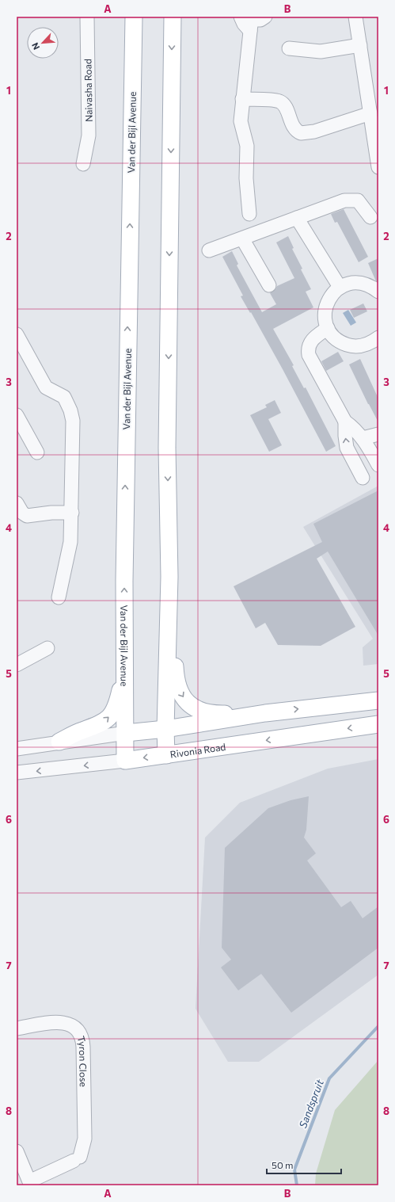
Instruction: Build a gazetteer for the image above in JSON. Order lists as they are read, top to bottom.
{
  "streets": {
    "main road": ["Van der Bijl Avenue", "Rivonia Road"],
    "street": ["Naivasha Road", "Tyron Close"]
  },
  "crossings": [
    ["Van der Bijl Avenue", "Rivonia Road"]
  ],
  "water": ["Sandspruit"],
  "scale_bar": "50 m",
  "north": "bottom left",
  "grid": {
    "columns": ["A", "B"],
    "rows": [
      "1",
      "2",
      "3",
      "4",
      "5",
      "6",
      "7",
      "8"
    ]
  }
}
